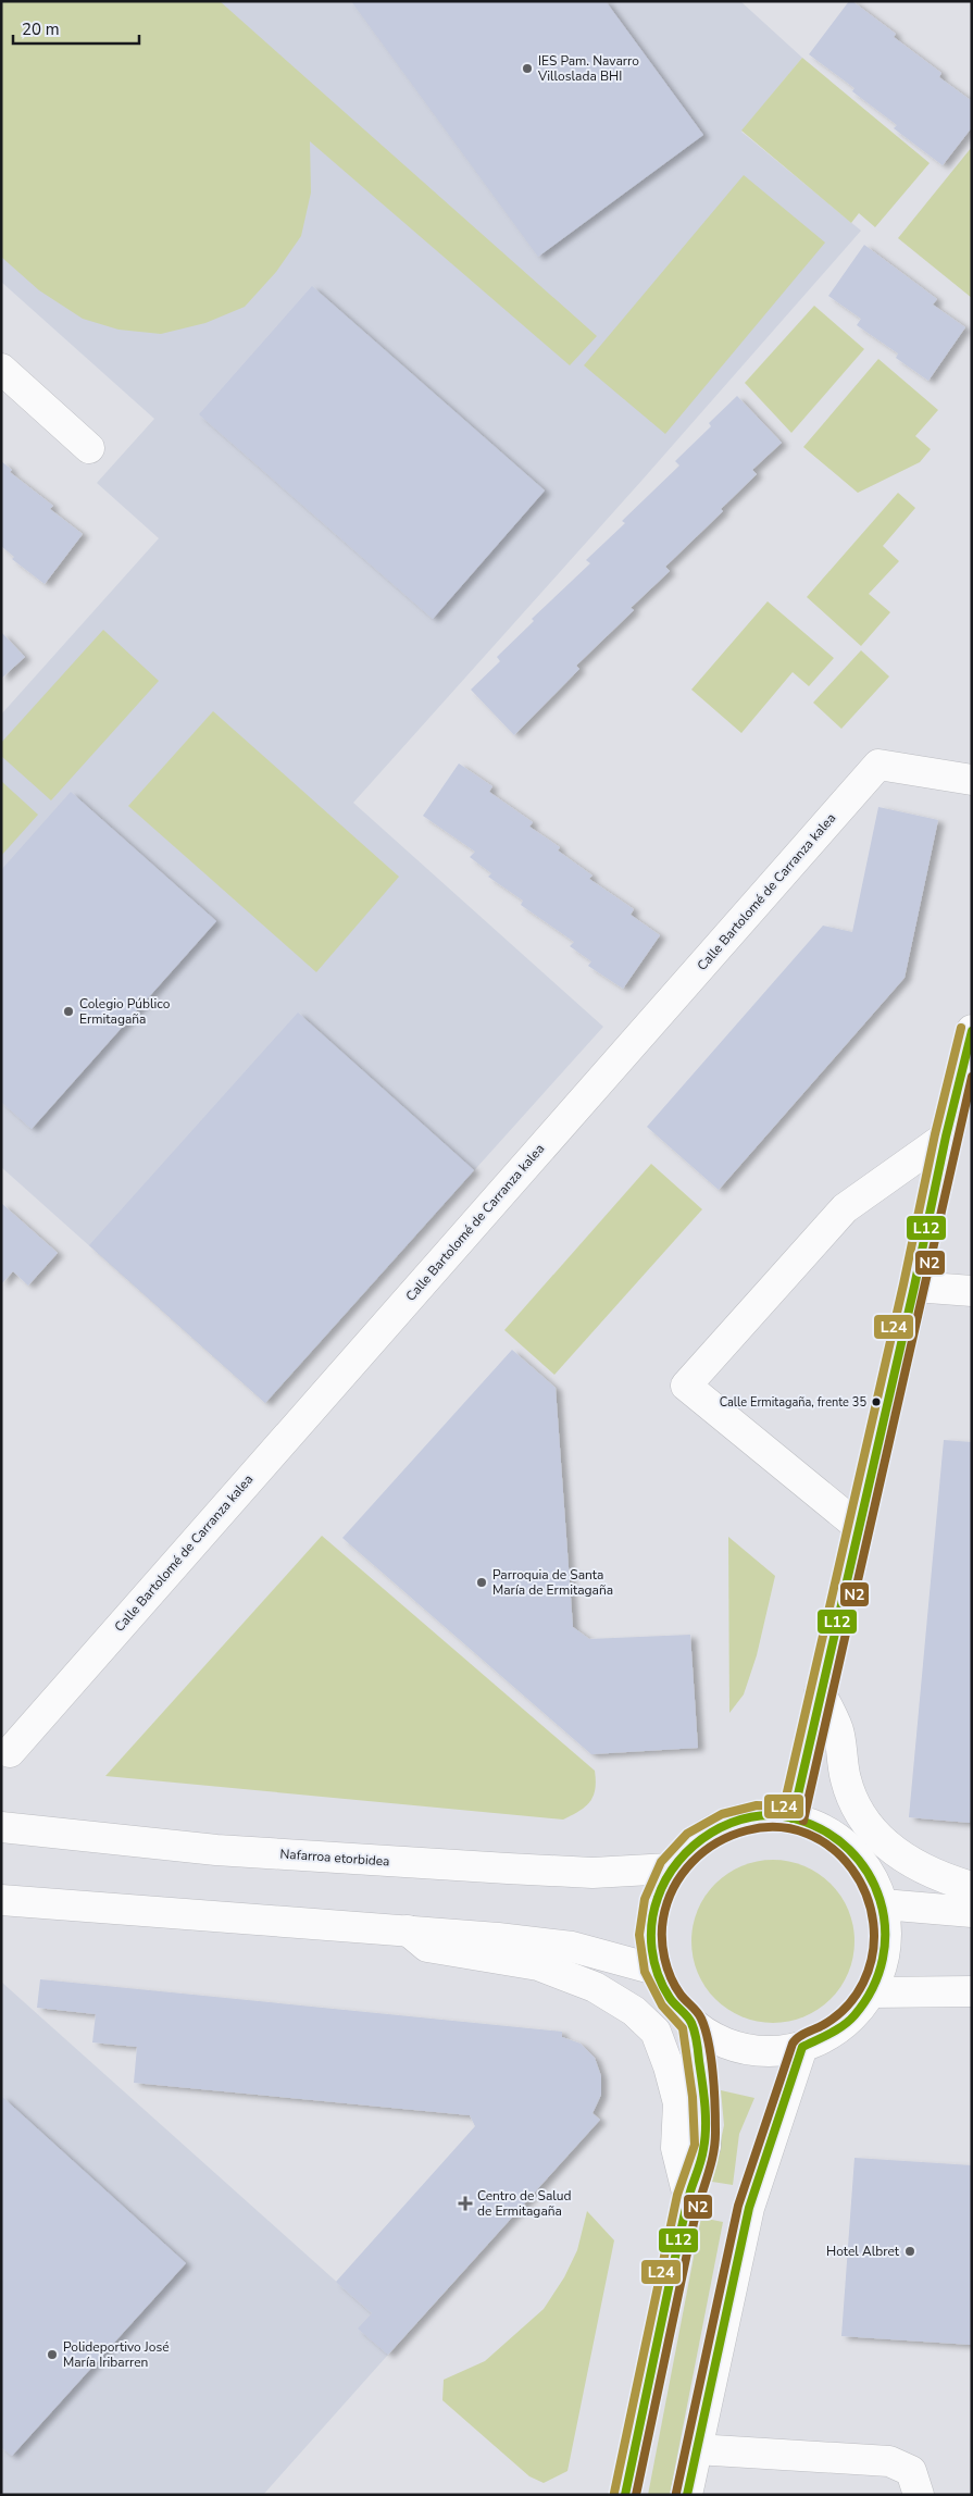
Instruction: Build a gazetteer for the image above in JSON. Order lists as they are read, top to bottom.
{
  "streets": {
    "street": ["Calle Bartolomé de Carranza kalea", "Nafarroa etorbidea"]
  },
  "places": {
    "other": [
      "IES Pam. Navarro Villoslada BHI",
      "Colegio Público Ermitagaña",
      "Calle Ermitagaña, frente 35",
      "Parroquia de Santa María de Ermitagaña",
      "Hotel Albret",
      "Polideportivo José María Iribarren"
    ],
    "health": ["Centro de Salud de Ermitagaña"]
  },
  "lines": ["transit line L24", "transit line L12", "transit line N2"],
  "scale_bar": "20 m"
}
